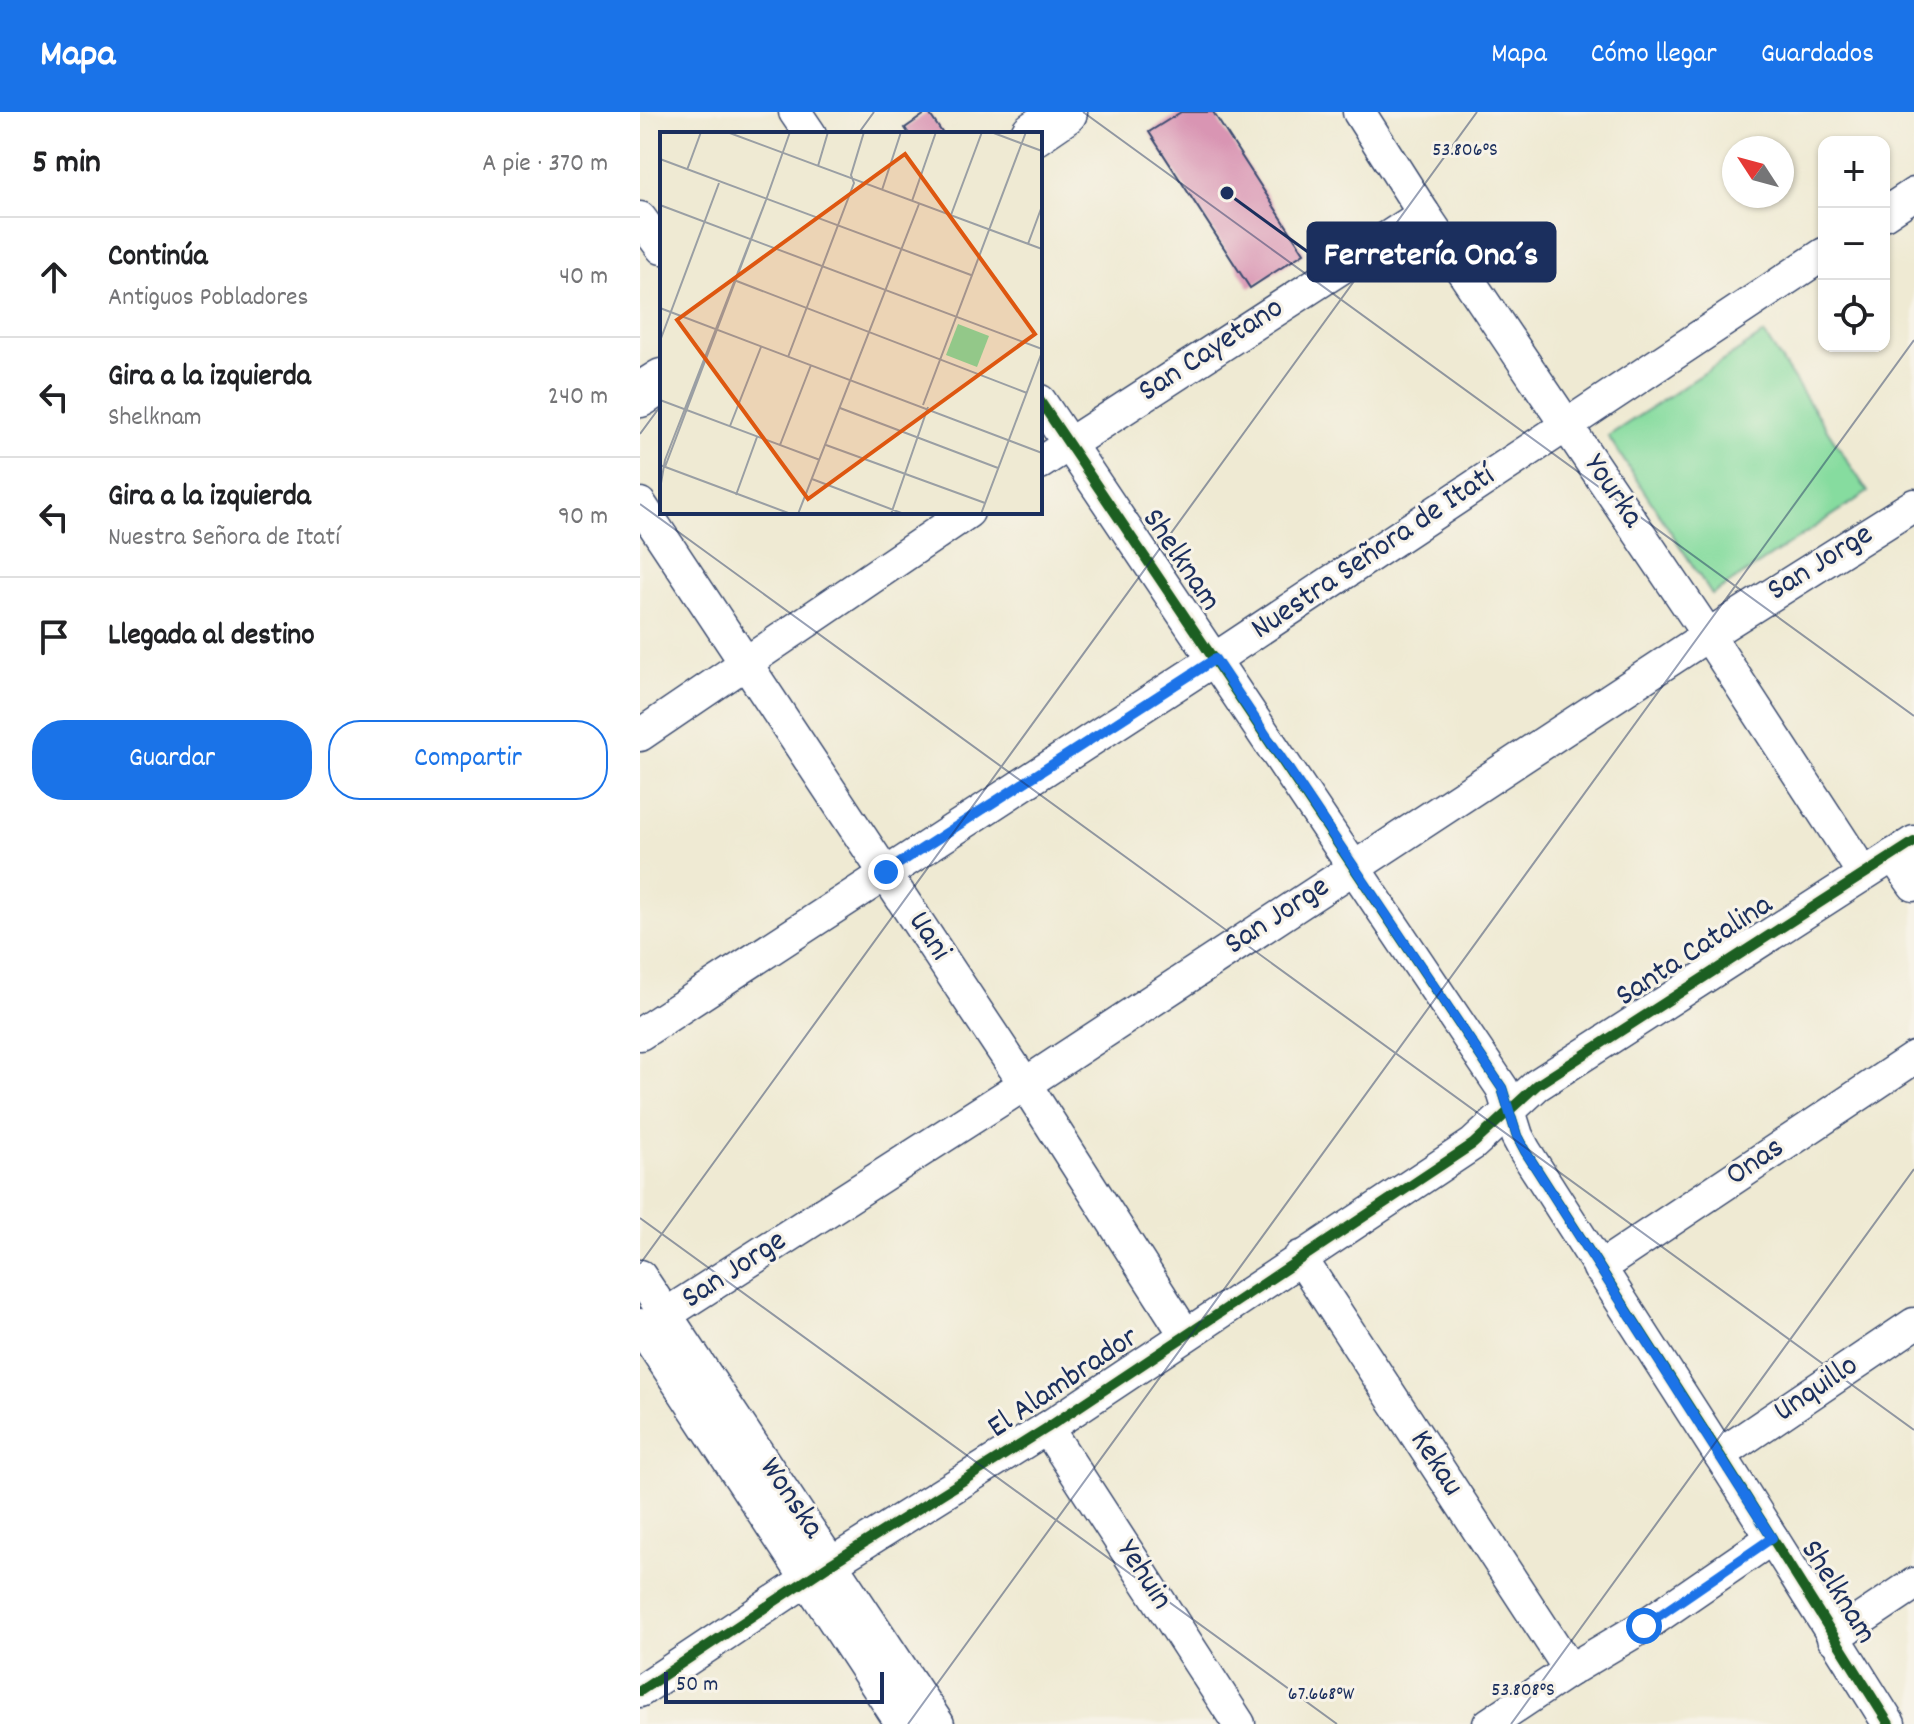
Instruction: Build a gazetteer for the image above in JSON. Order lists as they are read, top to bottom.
{
  "streets": {
    "street": [
      "San Cayetano",
      "Yourka",
      "Nuestra Señora de Itatí",
      "Shelknam",
      "San Jorge",
      "Uani",
      "Santa Catalina",
      "Onas",
      "El Alambrador",
      "Unquillo",
      "Kekau",
      "Wonska",
      "Yehuin"
    ]
  },
  "crossings": [
    ["San Cayetano", "Yourka"],
    ["San Cayetano", "Shelknam"],
    ["Yourka", "Nuestra Señora de Itatí"],
    ["Yourka", "San Jorge"],
    ["Yourka", "Santa Catalina"],
    ["Nuestra Señora de Itatí", "Shelknam"],
    ["Nuestra Señora de Itatí", "Uani"],
    ["Shelknam", "San Jorge"],
    ["Shelknam", "Santa Catalina"],
    ["Shelknam", "Onas"],
    ["Shelknam", "El Alambrador"],
    ["Shelknam", "Unquillo"],
    ["San Jorge", "Uani"],
    ["San Jorge", "Wonska"],
    ["Uani", "El Alambrador"],
    ["Santa Catalina", "El Alambrador"],
    ["El Alambrador", "Kekau"],
    ["El Alambrador", "Wonska"],
    ["El Alambrador", "Yehuin"]
  ],
  "places": ["Ferretería Ona´s"],
  "scale_bar": "50 m",
  "north": "top left",
  "page": {
    "header": "Mapa",
    "nav": ["Mapa", "Cómo llegar", "Guardados"],
    "heading": ["5 min", "A pie · 370 m"],
    "map_buttons": ["+", "−"],
    "list": [
      ["Continúa", "Antiguos Pobladores", "40 m"],
      ["Gira a la izquierda", "Shelknam", "240 m"],
      ["Gira a la izquierda", "Nuestra Señora de Itatí", "90 m"],
      "Llegada al destino"
    ],
    "buttons": ["Guardar", "Compartir"],
    "scale": "50 m"
  },
  "coordinates": ["53.806°S", "53.808°S", "67.668°W"]
}
